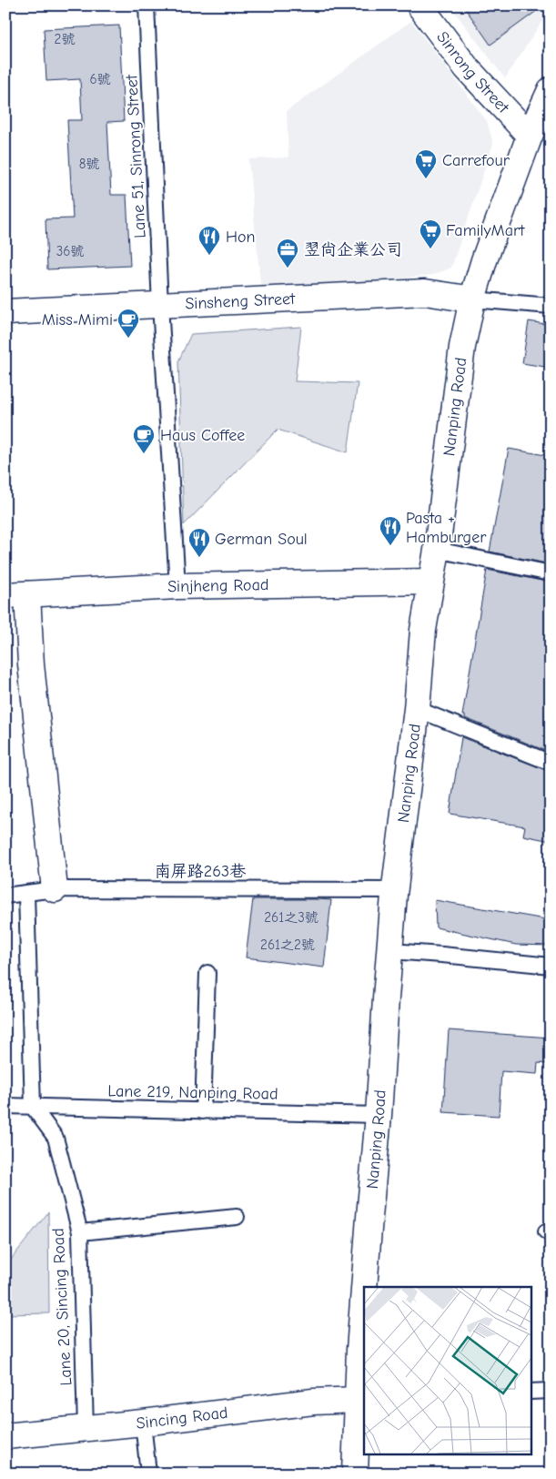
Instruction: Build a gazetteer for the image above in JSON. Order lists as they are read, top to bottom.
{
  "streets": {
    "street": [
      "Sinrong Street",
      "Sinsheng Street",
      "Nanping Road",
      "Sinjheng Road",
      "Sincing Road"
    ],
    "lane": [
      "Lane 51, Sinrong Street",
      "南屏路263巷",
      "Lane 219, Nanping Road",
      "Lane 20, Sincing Road"
    ]
  },
  "crossings": [
    ["Sinrong Street", "Nanping Road"],
    ["Lane 51, Sinrong Street", "Sinsheng Street"],
    ["Lane 51, Sinrong Street", "Sinjheng Road"],
    ["Sinsheng Street", "Nanping Road"],
    ["Nanping Road", "Sinjheng Road"],
    ["Nanping Road", "南屏路263巷"],
    ["Nanping Road", "Lane 219, Nanping Road"],
    ["Nanping Road", "Sincing Road"],
    ["Lane 219, Nanping Road", "Lane 20, Sincing Road"],
    ["Lane 20, Sincing Road", "Sincing Road"]
  ],
  "places": {
    "supermarket": ["Carrefour", "FamilyMart"],
    "restaurant": ["Hon", "Pasta + Hamburger", "German Soul"],
    "office": ["翌尚企業公司"],
    "cafe": ["Miss Mimi", "Haus Coffee"]
  },
  "house_numbers": [
    "2號",
    "6號",
    "8號",
    "36號",
    "261之3號",
    "261之2號"
  ]
}
